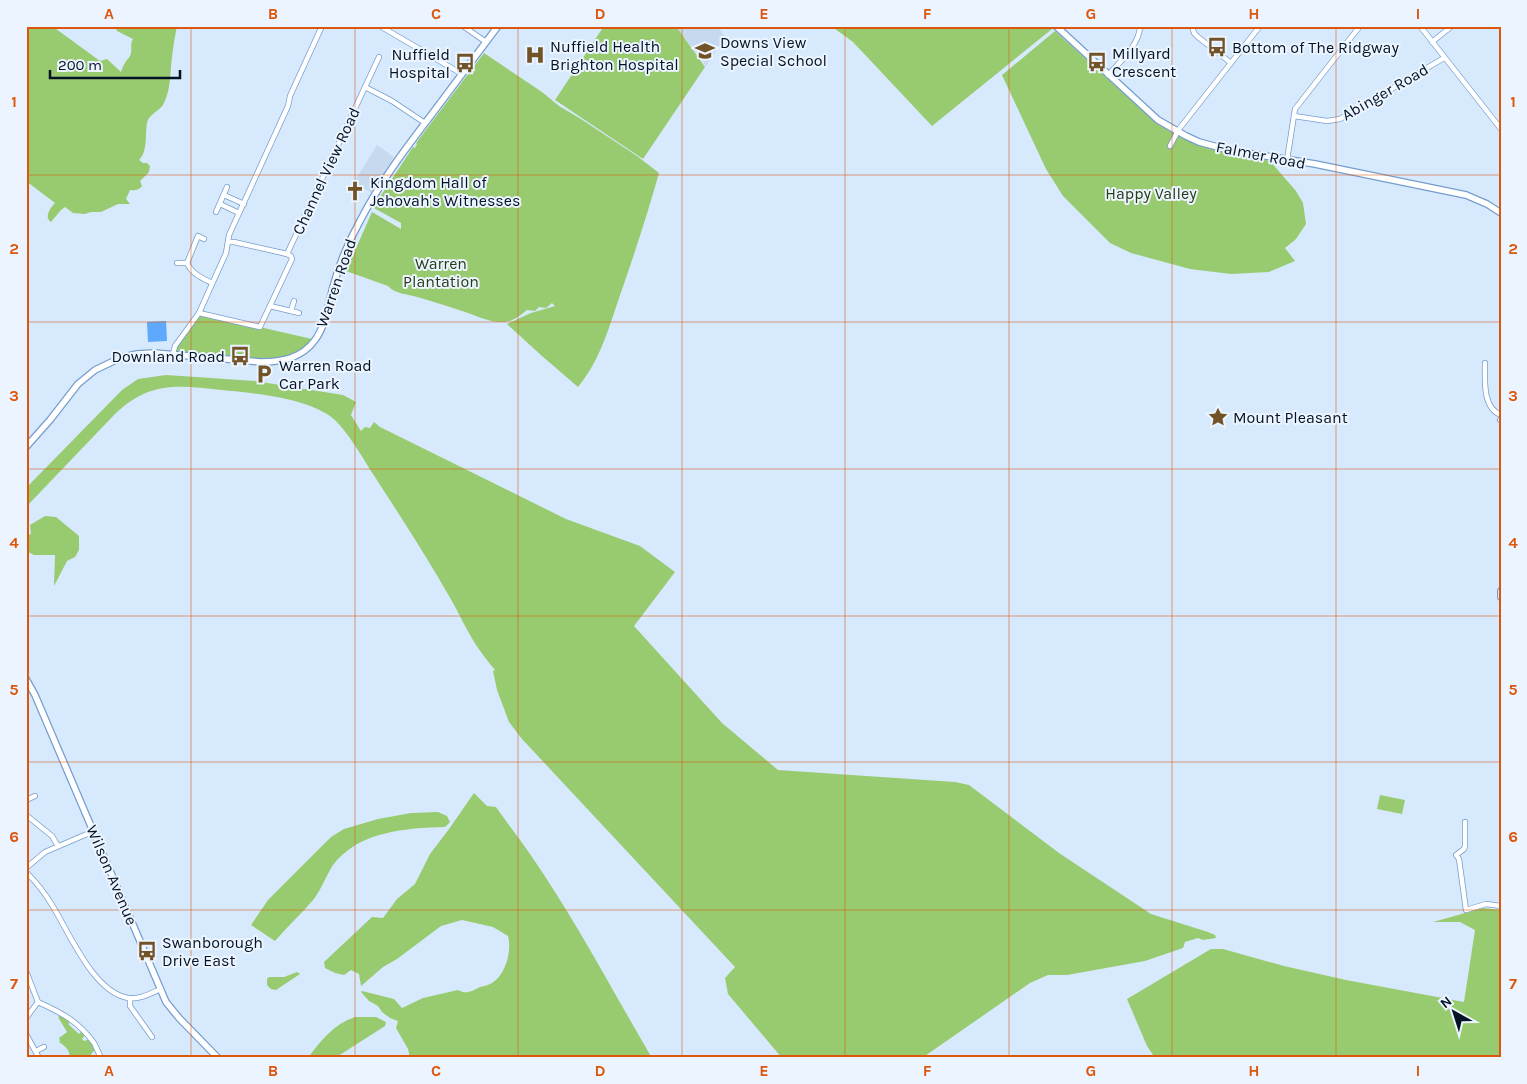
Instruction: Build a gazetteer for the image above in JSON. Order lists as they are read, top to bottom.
{
  "streets": {
    "street": [
      "Abinger Road",
      "Falmer Road",
      "Channel View Road",
      "Warren Road",
      "Wilson Avenue"
    ]
  },
  "crossings": [
    ["Channel View Road", "Warren Road"]
  ],
  "parks": ["Happy Valley", "Warren Plantation"],
  "places": {
    "bus stop": [
      "Bottom of The Ridgway",
      "Millyard Crescent",
      "Nuffield Hospital",
      "Downland Road",
      "Swanborough Drive East"
    ],
    "school or university": ["Downs View Special School"],
    "hospital": ["Nuffield Health Brighton Hospital"],
    "church": ["Kingdom Hall of Jehovah's Witnesses"],
    "parking": ["Warren Road Car Park"],
    "place": ["Mount Pleasant"]
  },
  "scale_bar": "200 m",
  "north": "top left",
  "grid": {
    "columns": [
      "A",
      "B",
      "C",
      "D",
      "E",
      "F",
      "G",
      "H",
      "I"
    ],
    "rows": [
      "1",
      "2",
      "3",
      "4",
      "5",
      "6",
      "7"
    ]
  }
}
